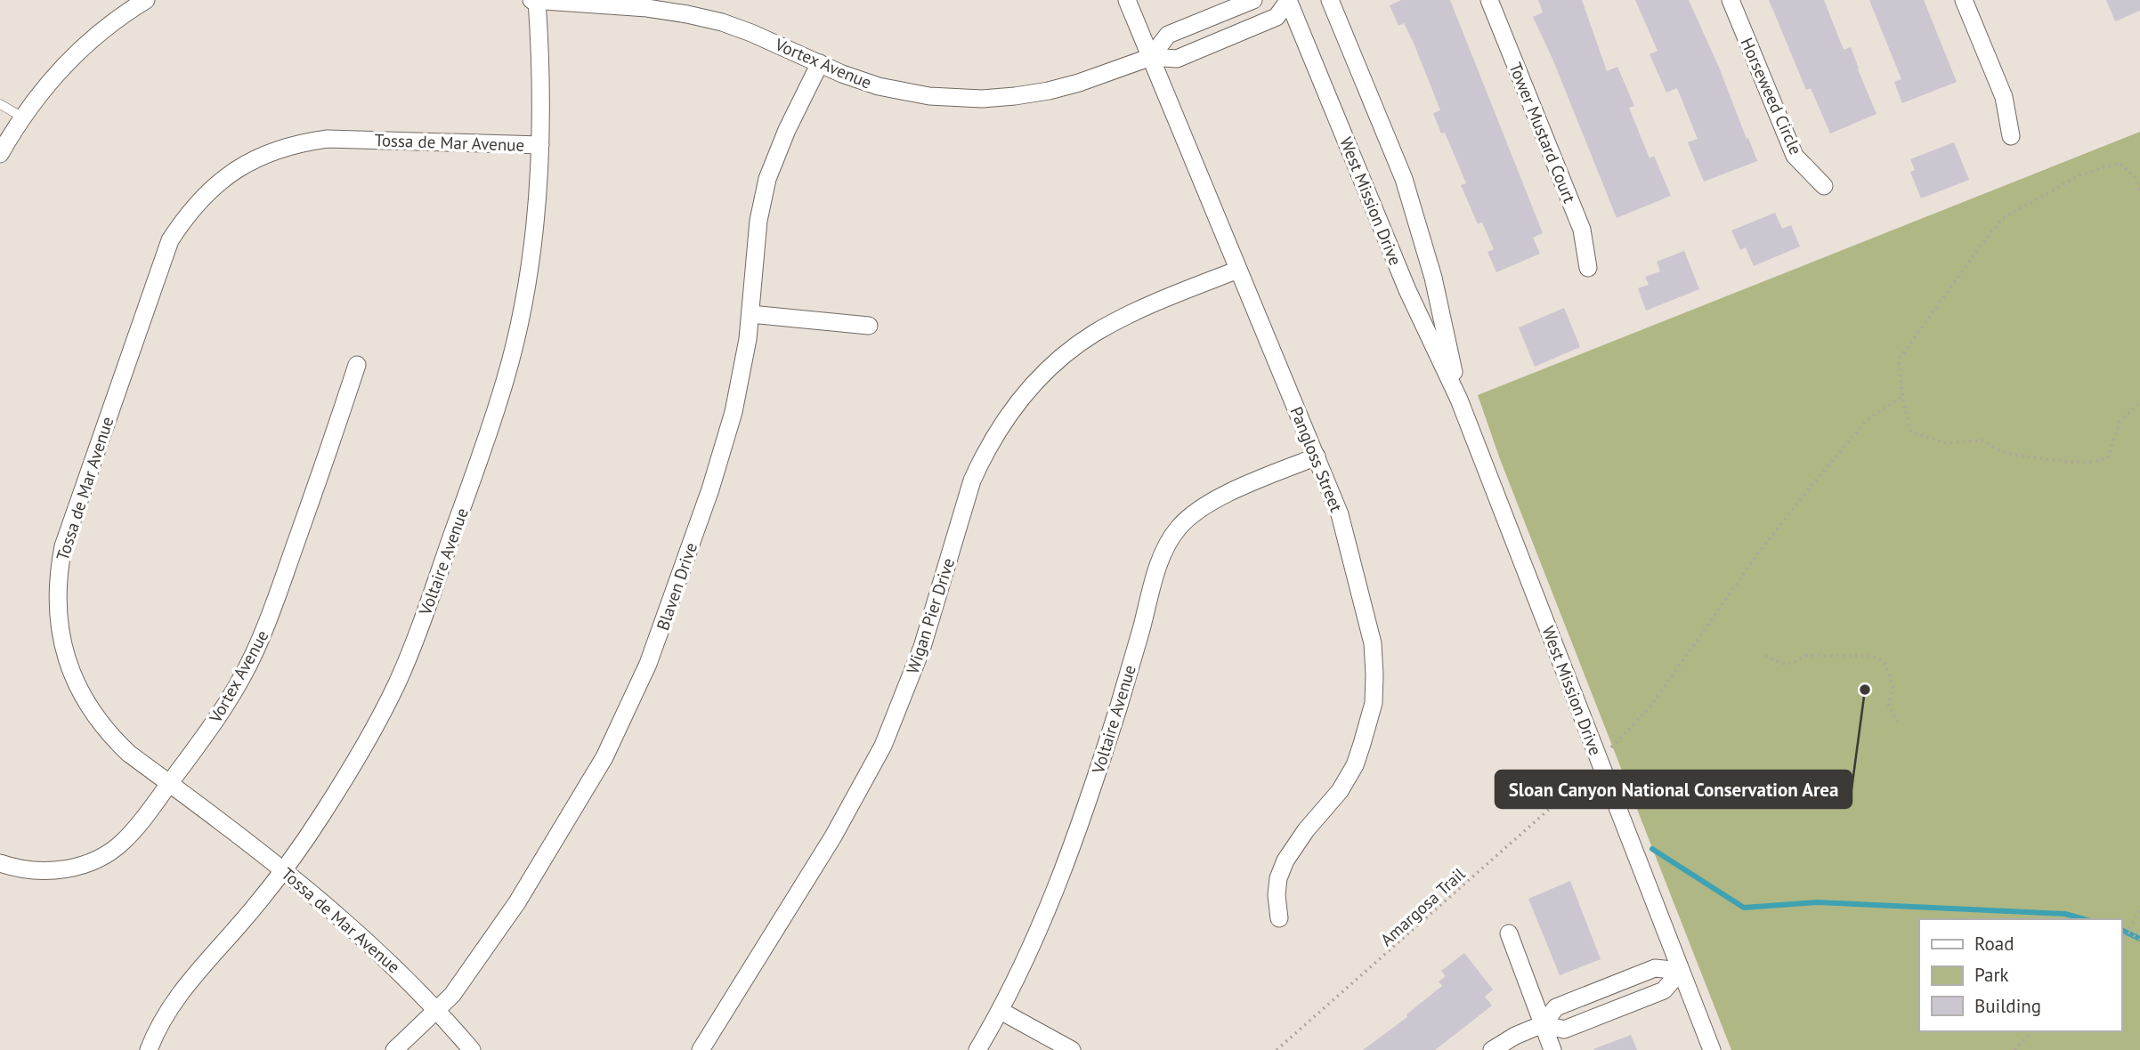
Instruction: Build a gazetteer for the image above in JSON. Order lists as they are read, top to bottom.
{
  "streets": {
    "street": [
      "Vortex Avenue",
      "Horseweed Circle",
      "Tower Mustard Court",
      "Tossa de Mar Avenue",
      "West Mission Drive",
      "Pangloss Street",
      "Voltaire Avenue",
      "Blaven Drive",
      "Wigan Pier Drive"
    ],
    "path": ["Amargosa Trail"]
  },
  "crossings": [
    ["Vortex Avenue", "Tossa de Mar Avenue"],
    ["Vortex Avenue", "West Mission Drive"],
    ["Vortex Avenue", "Pangloss Street"],
    ["Vortex Avenue", "Voltaire Avenue"],
    ["Vortex Avenue", "Blaven Drive"],
    ["Tossa de Mar Avenue", "Voltaire Avenue"],
    ["Tossa de Mar Avenue", "Blaven Drive"],
    ["Pangloss Street", "Voltaire Avenue"],
    ["Pangloss Street", "Wigan Pier Drive"]
  ],
  "places": ["Sloan Canyon National Conservation Area"],
  "legend": ["Road", "Park", "Building"]
}
